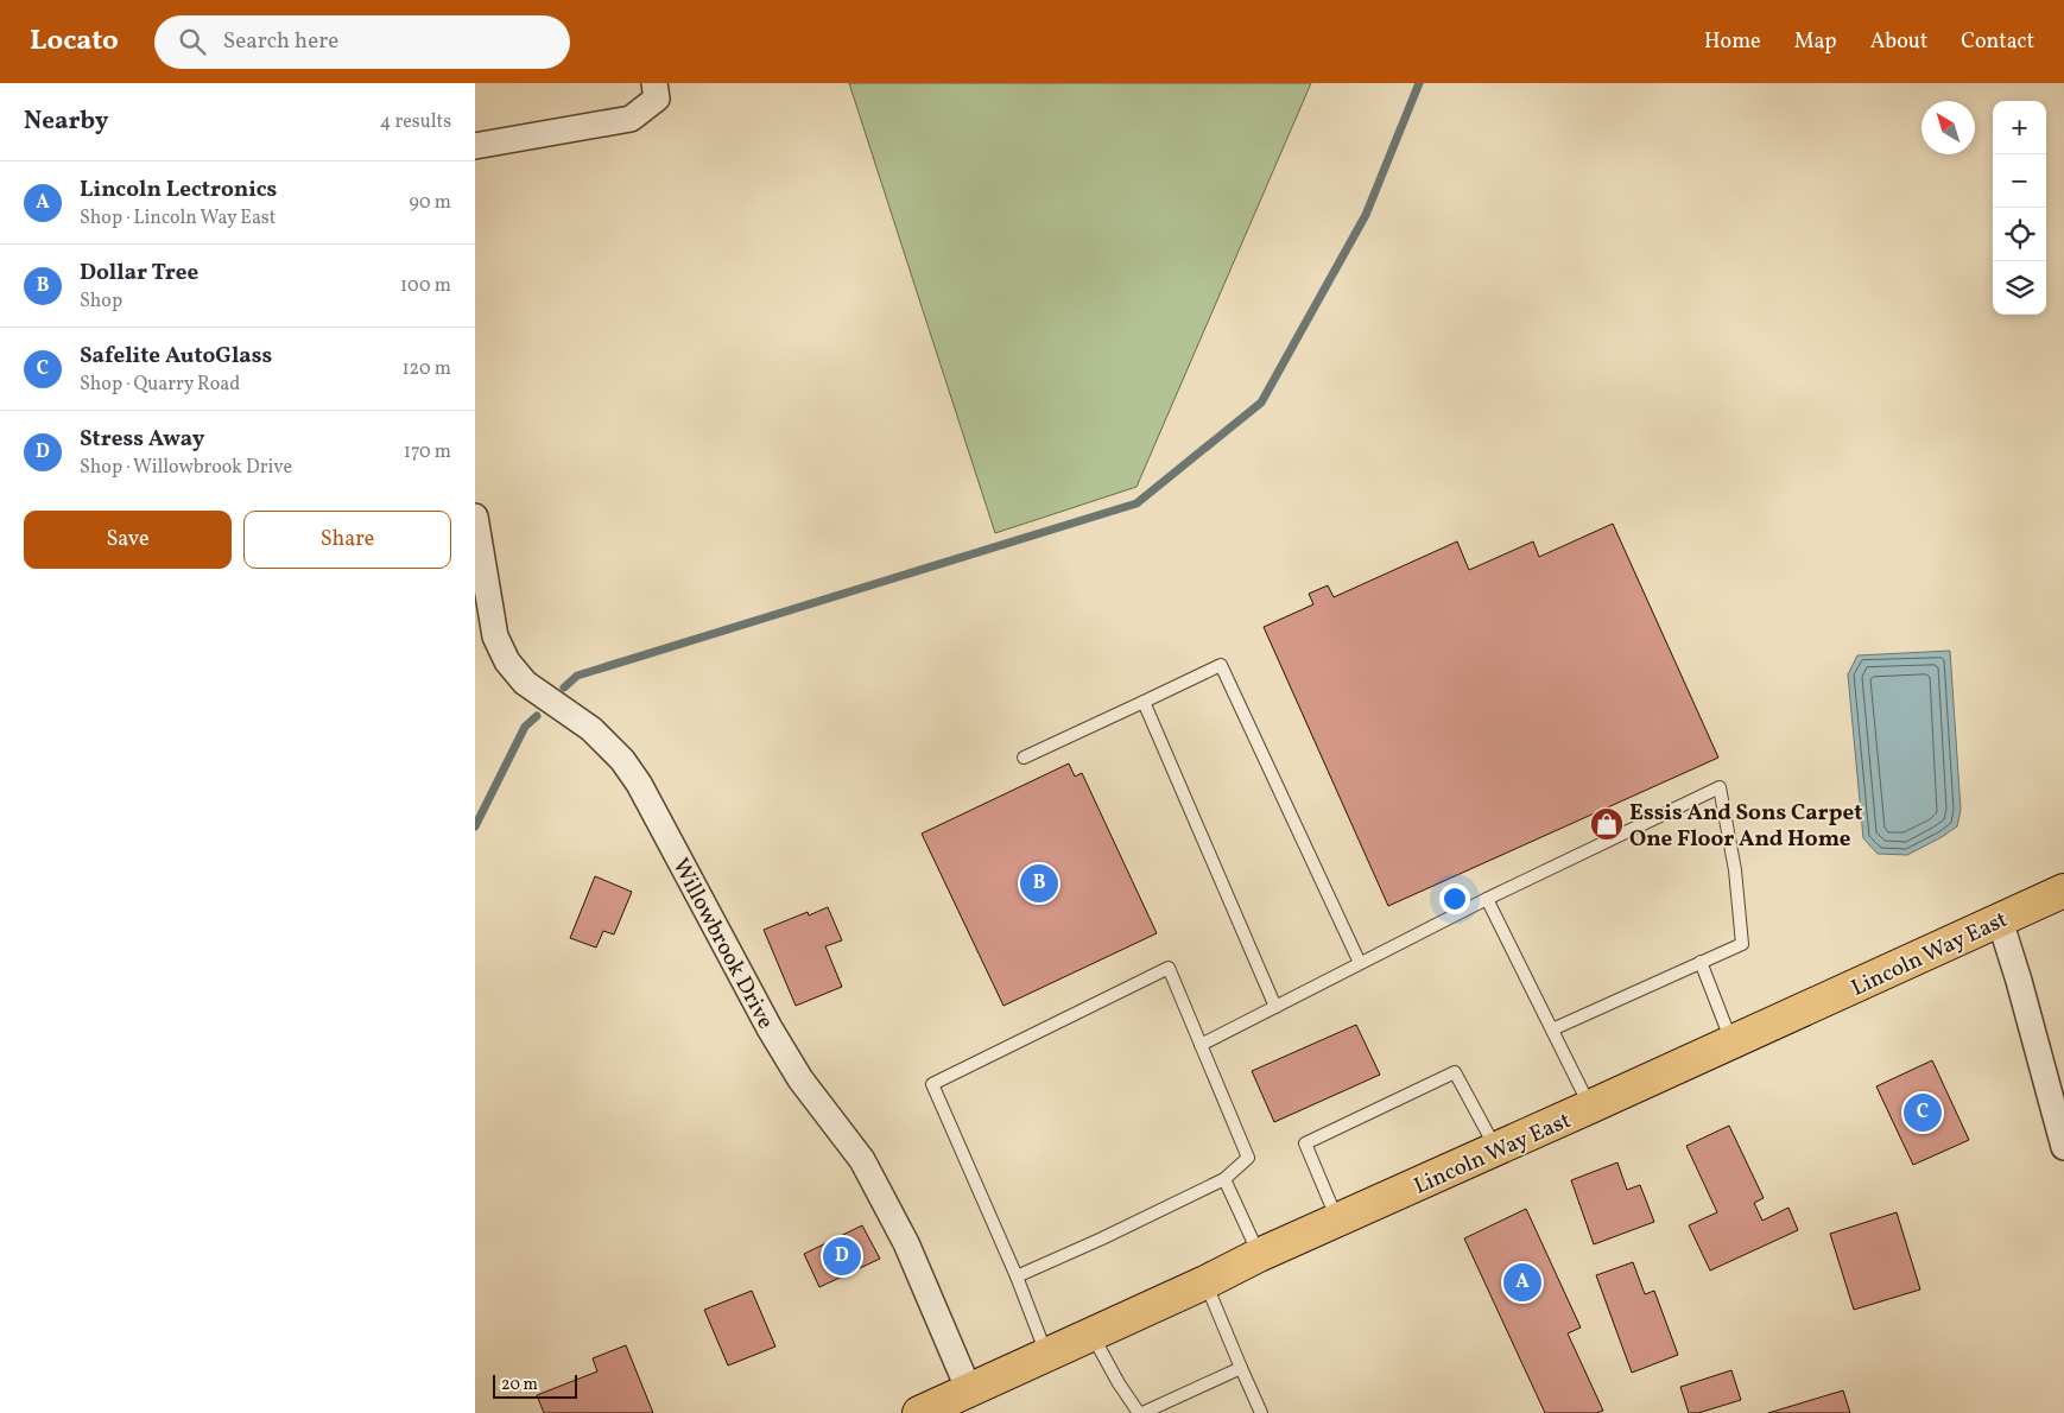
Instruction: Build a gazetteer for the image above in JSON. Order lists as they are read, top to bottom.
{
  "streets": {
    "highway": ["Lincoln Way East"],
    "street": ["Willowbrook Drive"]
  },
  "crossings": [
    ["Willowbrook Drive", "Lincoln Way East"]
  ],
  "places": {
    "shop": ["Essis And Sons Carpet One Floor And Home"]
  },
  "scale_bar": "20 m",
  "north": "top left",
  "page": {
    "header": "Locato",
    "search": "Search here",
    "nav": [
      "Home",
      "Map",
      "About",
      "Contact"
    ],
    "heading": ["Nearby", "4 results"],
    "map_buttons": ["+", "−"],
    "list": [
      {
        "mark": "A",
        "name": "Lincoln Lectronics",
        "note": "Shop · Lincoln Way East",
        "value": "90 m"
      },
      {
        "mark": "B",
        "name": "Dollar Tree",
        "note": "Shop",
        "value": "100 m"
      },
      {
        "mark": "C",
        "name": "Safelite AutoGlass",
        "note": "Shop · Quarry Road",
        "value": "120 m"
      },
      {
        "mark": "D",
        "name": "Stress Away",
        "note": "Shop · Willowbrook Drive",
        "value": "170 m"
      }
    ],
    "buttons": ["Save", "Share"],
    "pins": [
      "B",
      "C",
      "D",
      "A"
    ],
    "scale": "20 m"
  }
}
